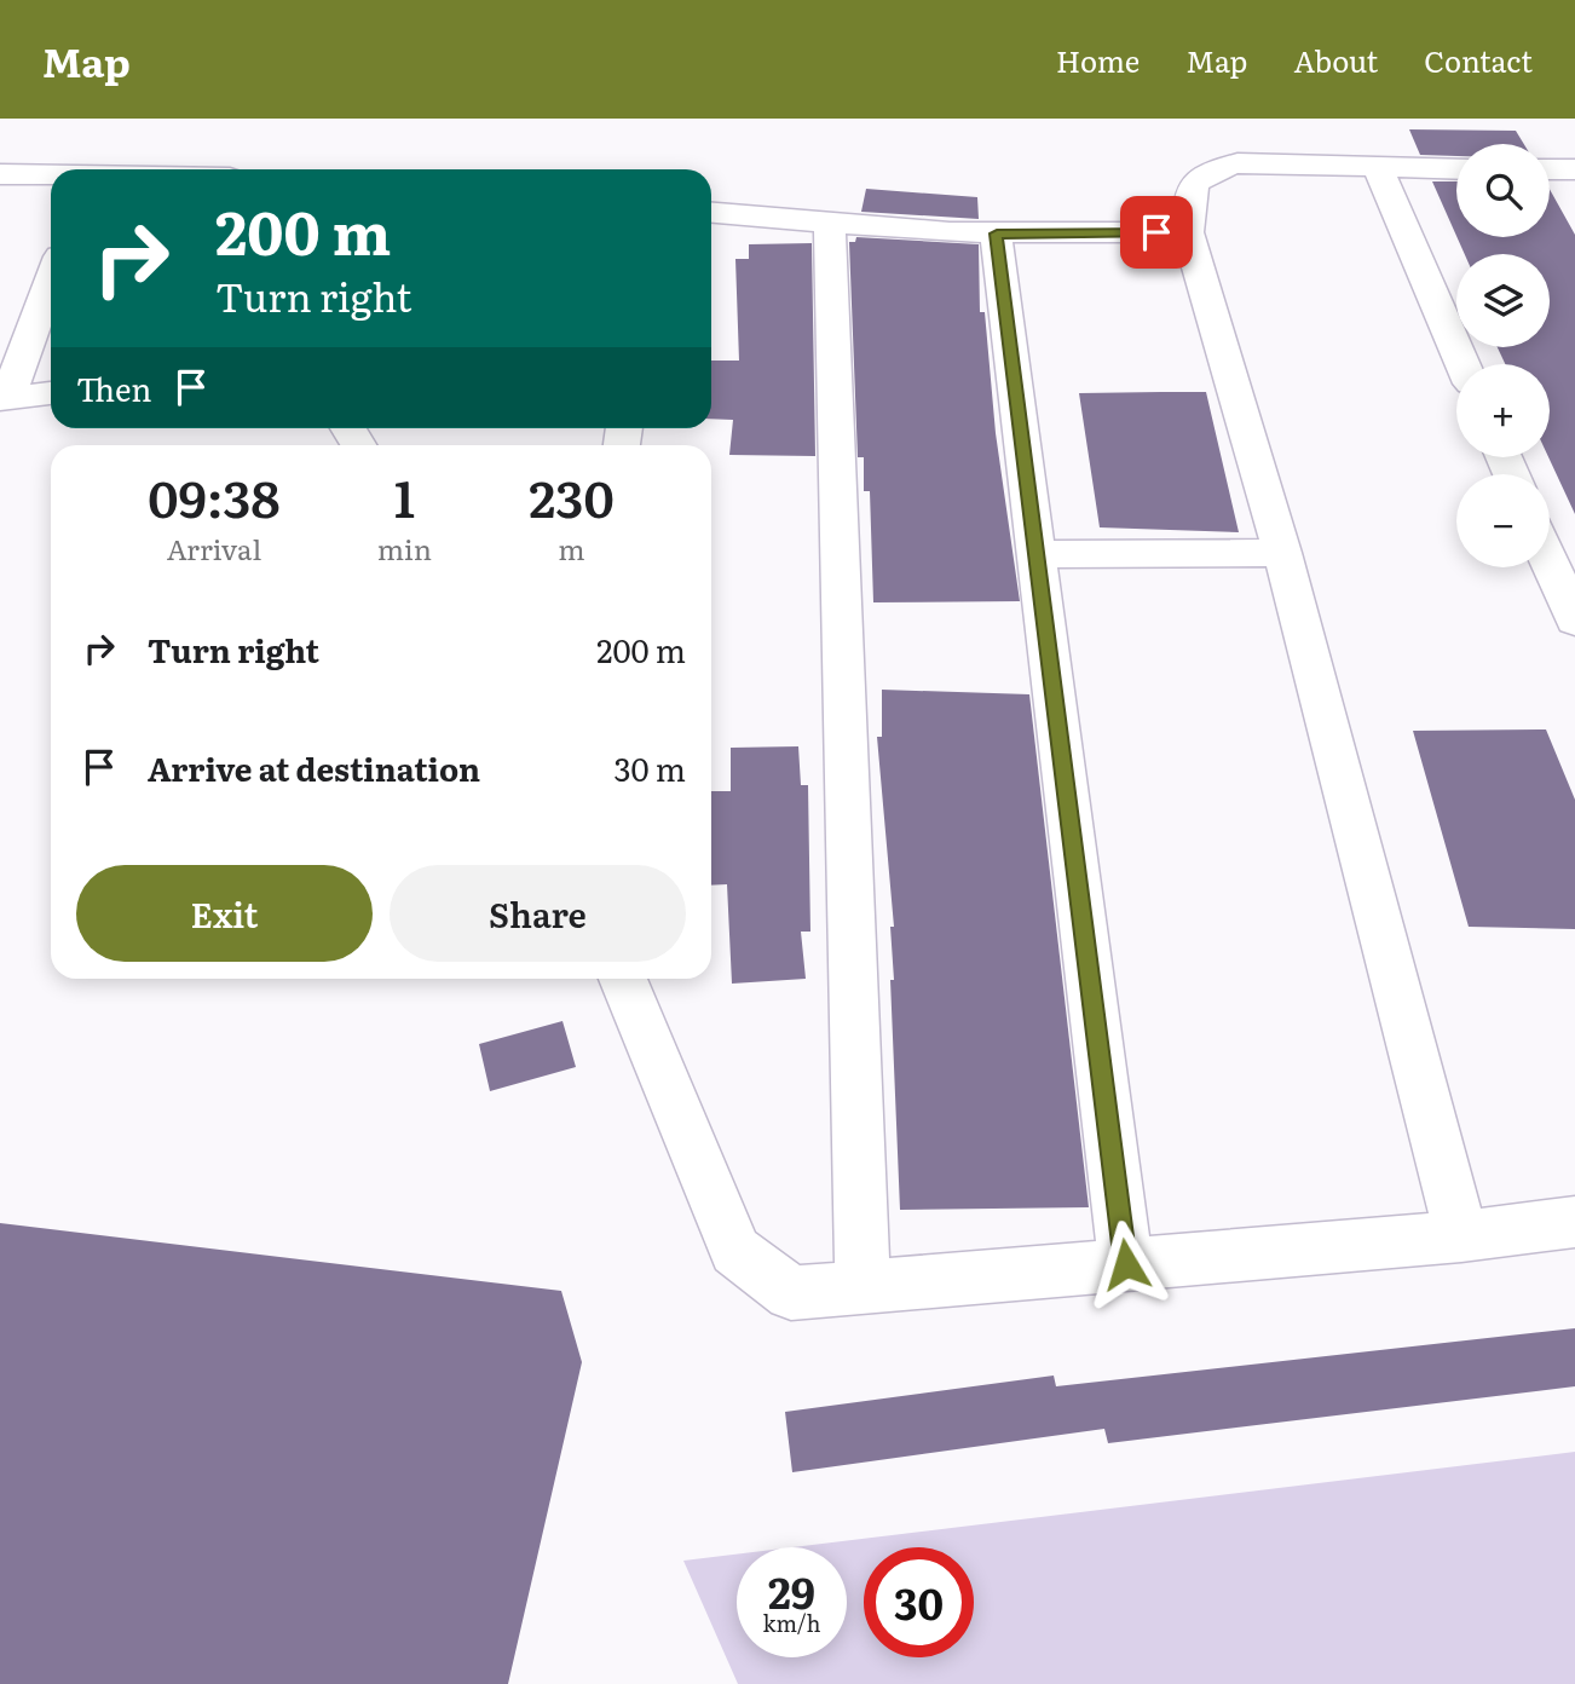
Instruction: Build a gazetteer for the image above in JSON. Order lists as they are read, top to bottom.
{
  "page": {
    "header": "Map",
    "nav": [
      "Home",
      "Map",
      "About",
      "Contact"
    ],
    "map_buttons": ["+", "−"],
    "turn": ["200 m", "Turn right"],
    "then": "Then",
    "eta": [
      "09:38",
      "Arrival",
      "1",
      "min",
      "230",
      "m"
    ],
    "list": [
      {
        "name": "Turn right",
        "value": "200 m"
      },
      {
        "name": "Arrive at destination",
        "value": "30 m"
      }
    ],
    "buttons": ["Exit", "Share"],
    "speed": "29 km/h",
    "limit": "30"
  }
}
